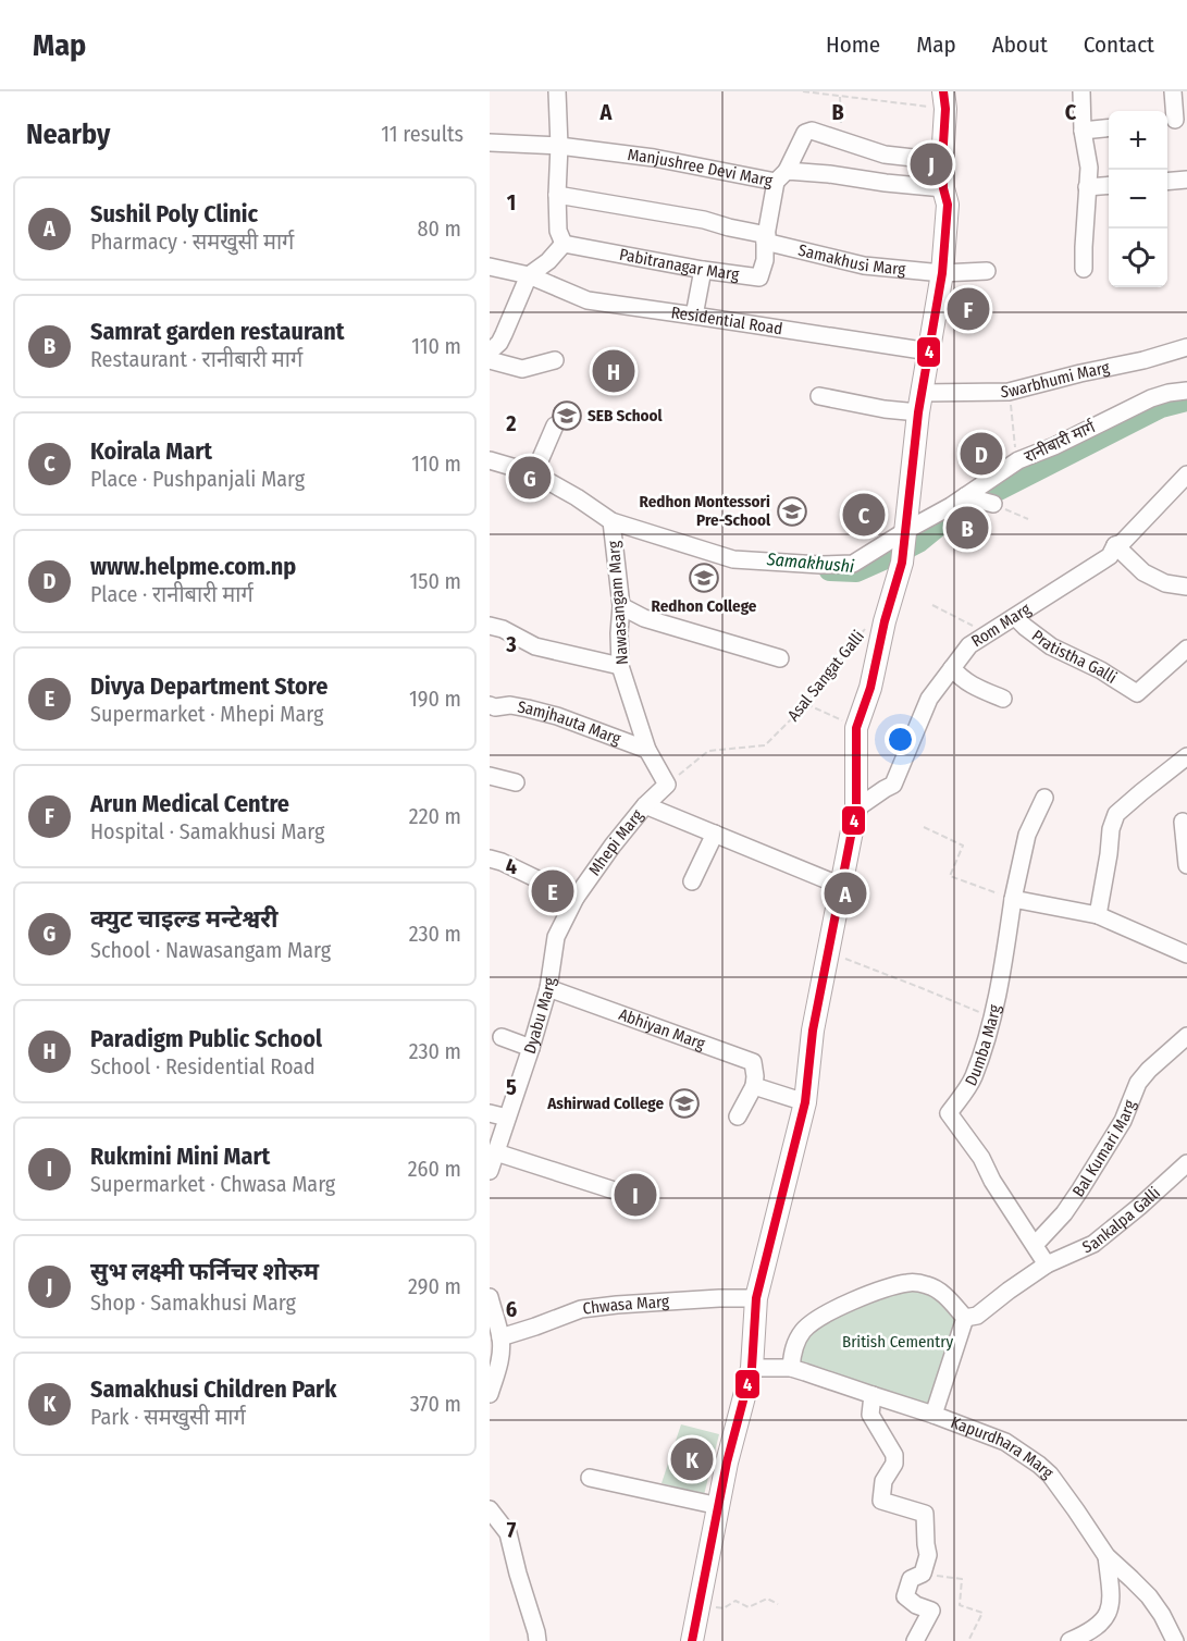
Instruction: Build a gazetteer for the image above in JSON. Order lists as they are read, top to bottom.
{
  "streets": {
    "street": [
      "Manjushree Devi Marg",
      "Samakhusi Marg",
      "Pabitranagar Marg",
      "Residential Road",
      "Swarbhumi Marg",
      "रानीबारी मार्ग",
      "Nawasangam Marg",
      "Rom Marg",
      "Pratistha Galli",
      "Samjhauta Marg",
      "Mhepi Marg",
      "Dyabu Marg",
      "Abhiyan Marg",
      "Dumba Marg",
      "Bal Kumari Marg",
      "Sankalpa Galli",
      "Chwasa Marg",
      "Kapurdhara Marg"
    ],
    "path": ["Asal Sangat Galli"]
  },
  "crossings": [
    ["Samakhusi Marg", "Pabitranagar Marg"],
    ["रानीबारी मार्ग", "Nawasangam Marg"],
    ["Nawasangam Marg", "Asal Sangat Galli"],
    ["Nawasangam Marg", "Samjhauta Marg"],
    ["Rom Marg", "Pratistha Galli"],
    ["Mhepi Marg", "Dyabu Marg"],
    ["Dyabu Marg", "Abhiyan Marg"],
    ["Dumba Marg", "Bal Kumari Marg"]
  ],
  "water": ["Samakhushi"],
  "parks": ["British Cementry"],
  "places": {
    "school or university": [
      "SEB School",
      "Redhon Montessori Pre-School",
      "Redhon College",
      "Ashirwad College"
    ]
  },
  "lines": ["transit line 4"],
  "page": {
    "header": "Map",
    "nav": [
      "Home",
      "Map",
      "About",
      "Contact"
    ],
    "heading": ["Nearby", "11 results"],
    "map_buttons": ["+", "−"],
    "pins": [
      "J",
      "F",
      "H",
      "D",
      "G",
      "C",
      "B",
      "E",
      "A",
      "I",
      "K"
    ],
    "list": [
      {
        "mark": "A",
        "name": "Sushil Poly Clinic",
        "note": "Pharmacy · समखुसी मार्ग",
        "value": "80 m"
      },
      {
        "mark": "B",
        "name": "Samrat garden restaurant",
        "note": "Restaurant · रानीबारी मार्ग",
        "value": "110 m"
      },
      {
        "mark": "C",
        "name": "Koirala Mart",
        "note": "Place · Pushpanjali Marg",
        "value": "110 m"
      },
      {
        "mark": "D",
        "name": "www.helpme.com.np",
        "note": "Place · रानीबारी मार्ग",
        "value": "150 m"
      },
      {
        "mark": "E",
        "name": "Divya Department Store",
        "note": "Supermarket · Mhepi Marg",
        "value": "190 m"
      },
      {
        "mark": "F",
        "name": "Arun Medical Centre",
        "note": "Hospital · Samakhusi Marg",
        "value": "220 m"
      },
      {
        "mark": "G",
        "name": "क्युट चाइल्ड मन्टेश्वरी",
        "note": "School · Nawasangam Marg",
        "value": "230 m"
      },
      {
        "mark": "H",
        "name": "Paradigm Public School",
        "note": "School · Residential Road",
        "value": "230 m"
      },
      {
        "mark": "I",
        "name": "Rukmini Mini Mart",
        "note": "Supermarket · Chwasa Marg",
        "value": "260 m"
      },
      {
        "mark": "J",
        "name": "सुभ लक्ष्मी फर्निचर शोरुम",
        "note": "Shop · Samakhusi Marg",
        "value": "290 m"
      },
      {
        "mark": "K",
        "name": "Samakhusi Children Park",
        "note": "Park · समखुसी मार्ग",
        "value": "370 m"
      }
    ]
  },
  "grid": {
    "columns": ["A", "B", "C"],
    "rows": [
      "1",
      "2",
      "3",
      "4",
      "5",
      "6",
      "7"
    ]
  }
}
